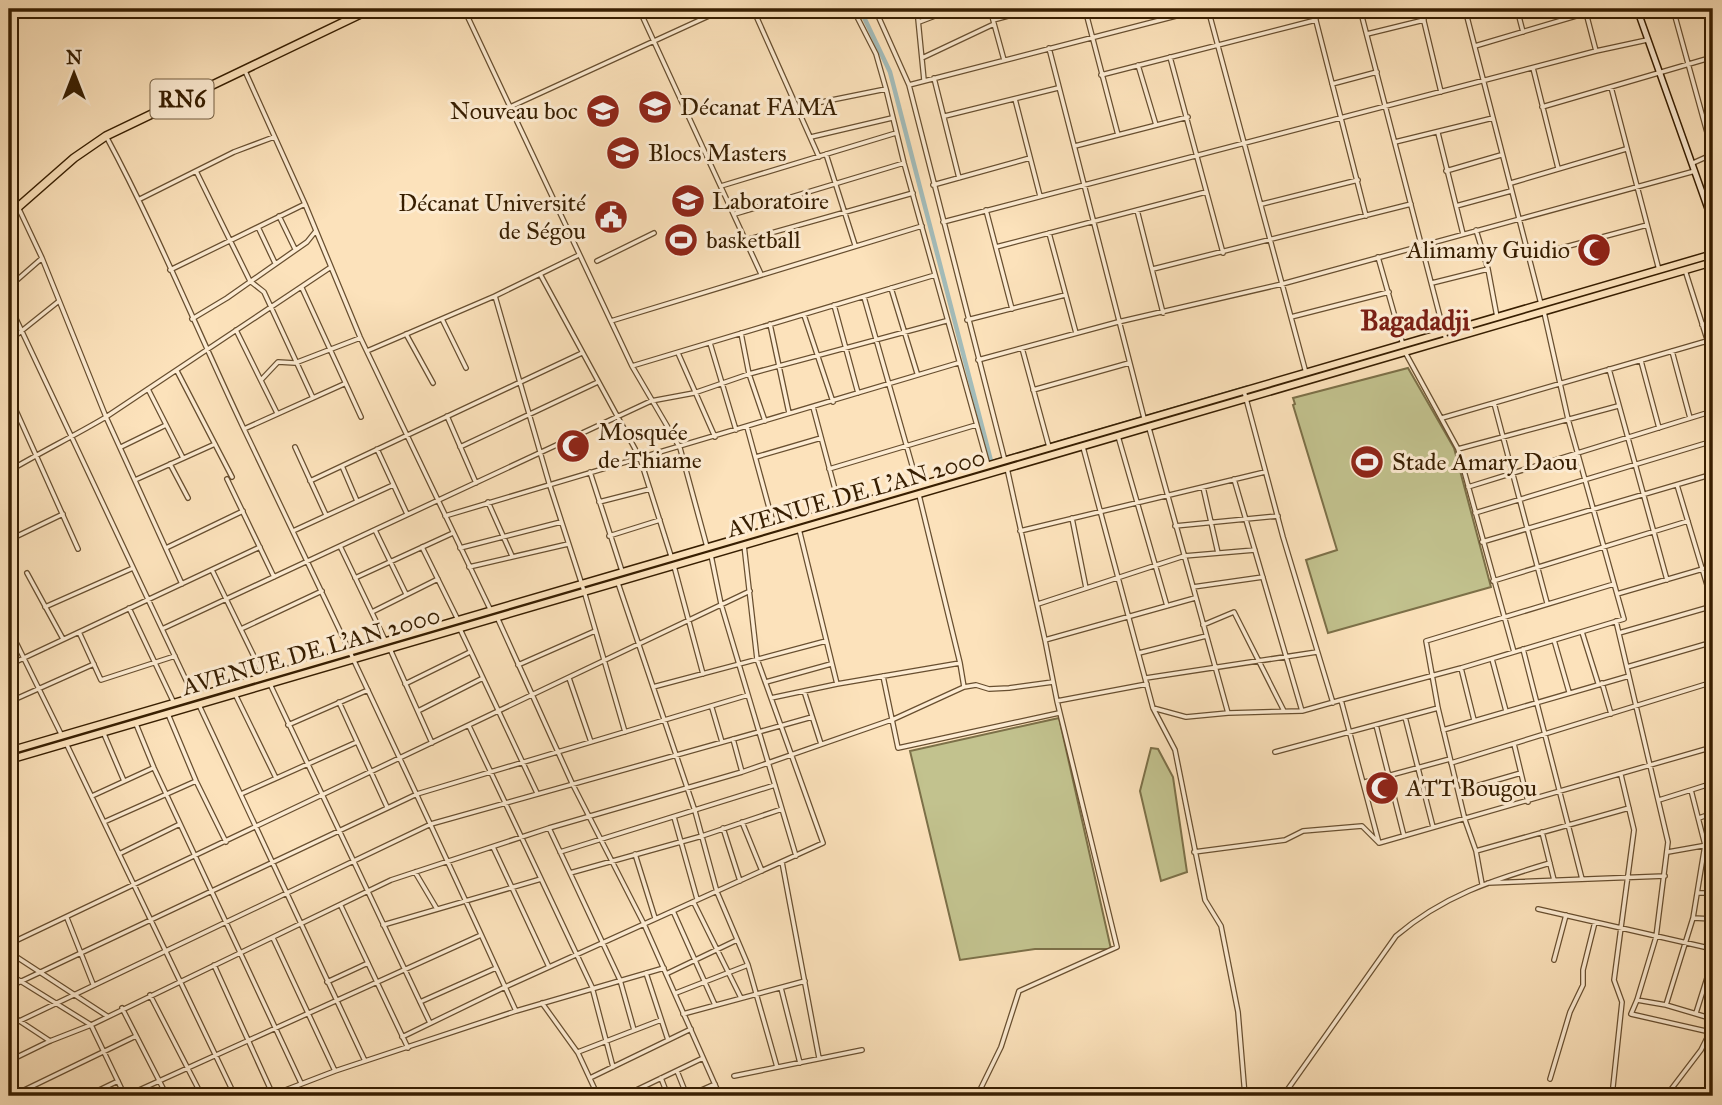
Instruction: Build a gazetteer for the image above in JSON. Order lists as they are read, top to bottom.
{
  "streets": {
    "highway": ["RN6"],
    "main road": ["AVENUE DE L'AN 2000"]
  },
  "districts": ["Bagadadji"],
  "places": {
    "school or university": [
      "Décanat FAMA",
      "Nouveau boc",
      "Blocs Masters",
      "Laboratoire"
    ],
    "public building": ["Décanat Université de Ségou"],
    "sports": ["basketball", "Stade Amary Daou"],
    "mosque": ["Alimamy Guidio", "Mosquée de Thiame", "ATT Bougou"]
  },
  "north": "top"
}
